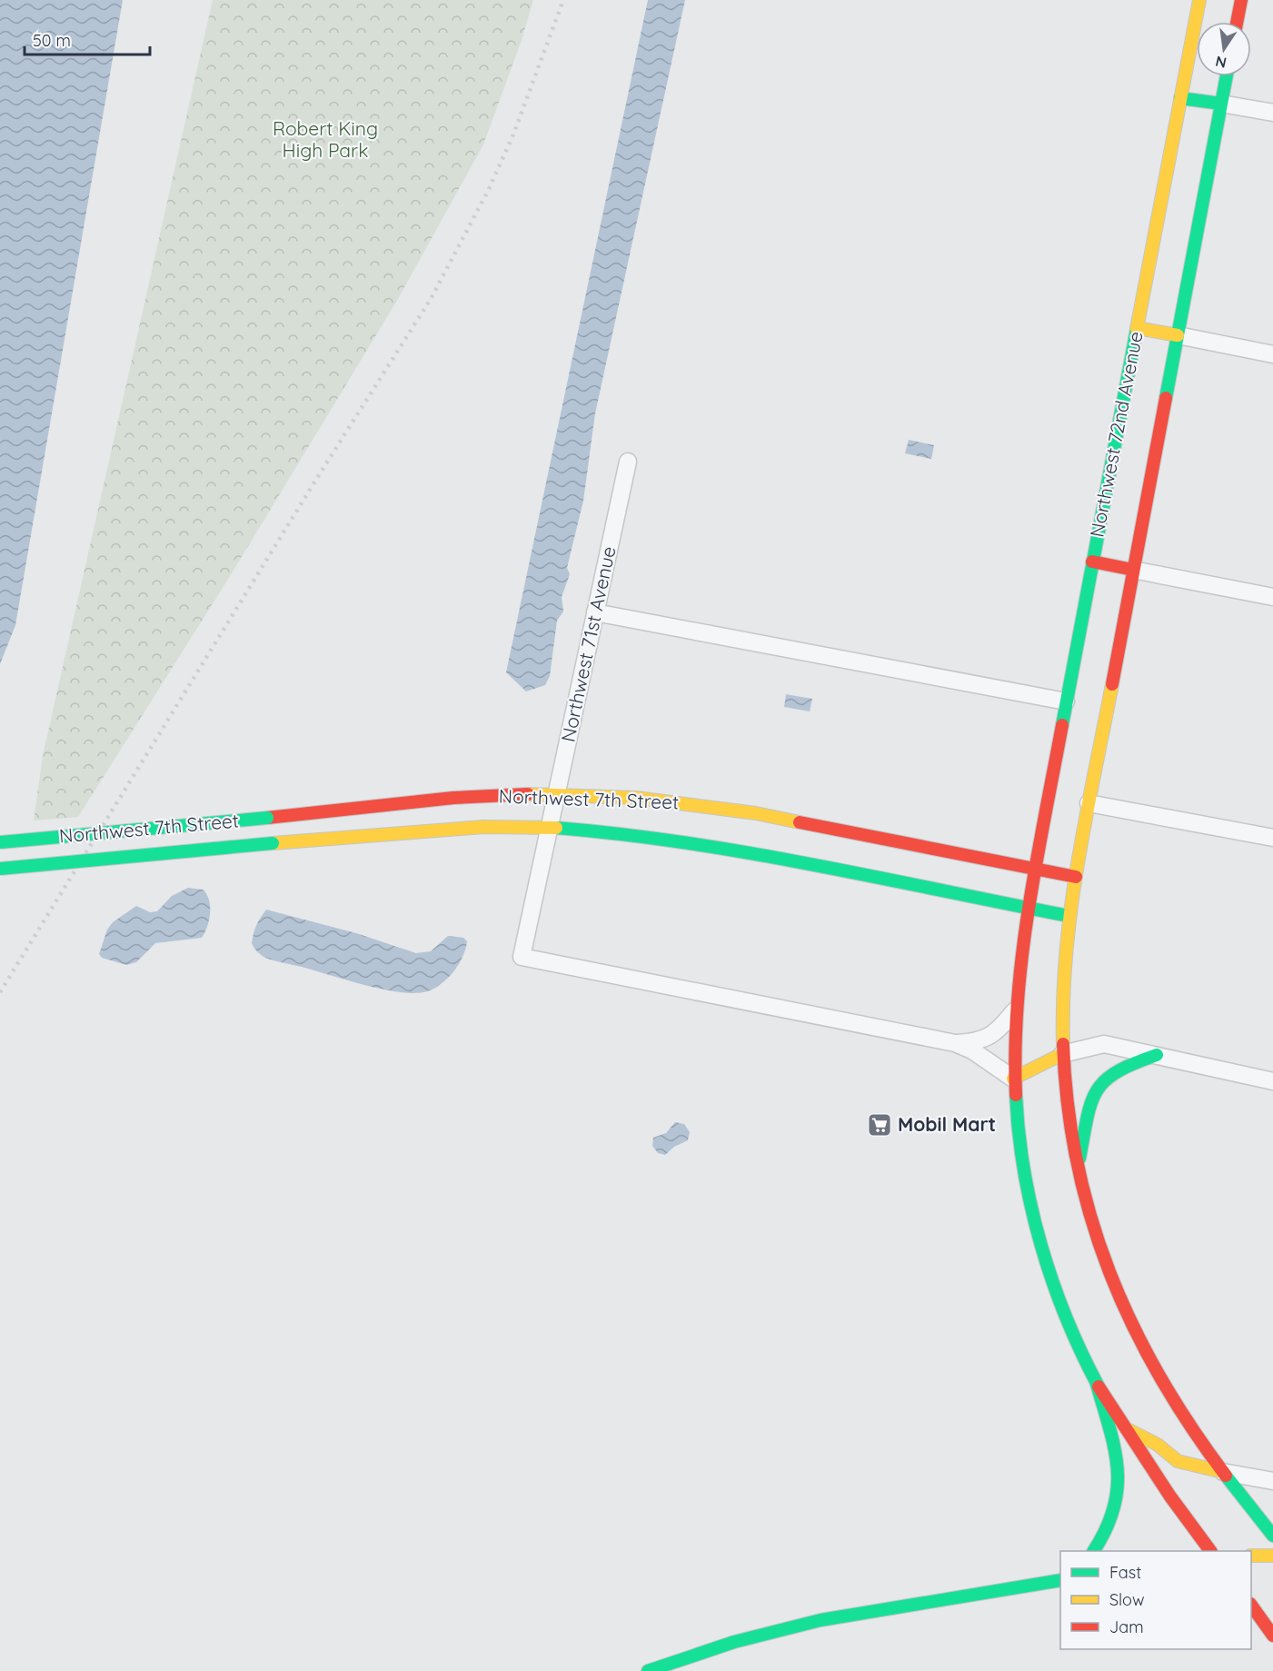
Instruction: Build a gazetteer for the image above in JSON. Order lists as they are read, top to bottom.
{
  "streets": {
    "main road": ["Northwest 72nd Avenue", "Northwest 7th Street"],
    "street": ["Northwest 71st Avenue"]
  },
  "crossings": [
    ["Northwest 72nd Avenue", "Northwest 7th Street"],
    ["Northwest 71st Avenue", "Northwest 7th Street"]
  ],
  "parks": ["Robert King High Park"],
  "places": {
    "supermarket": ["Mobil Mart"]
  },
  "legend": ["Fast", "Slow", "Jam"],
  "scale_bar": "50 m",
  "north": "bottom"
}
